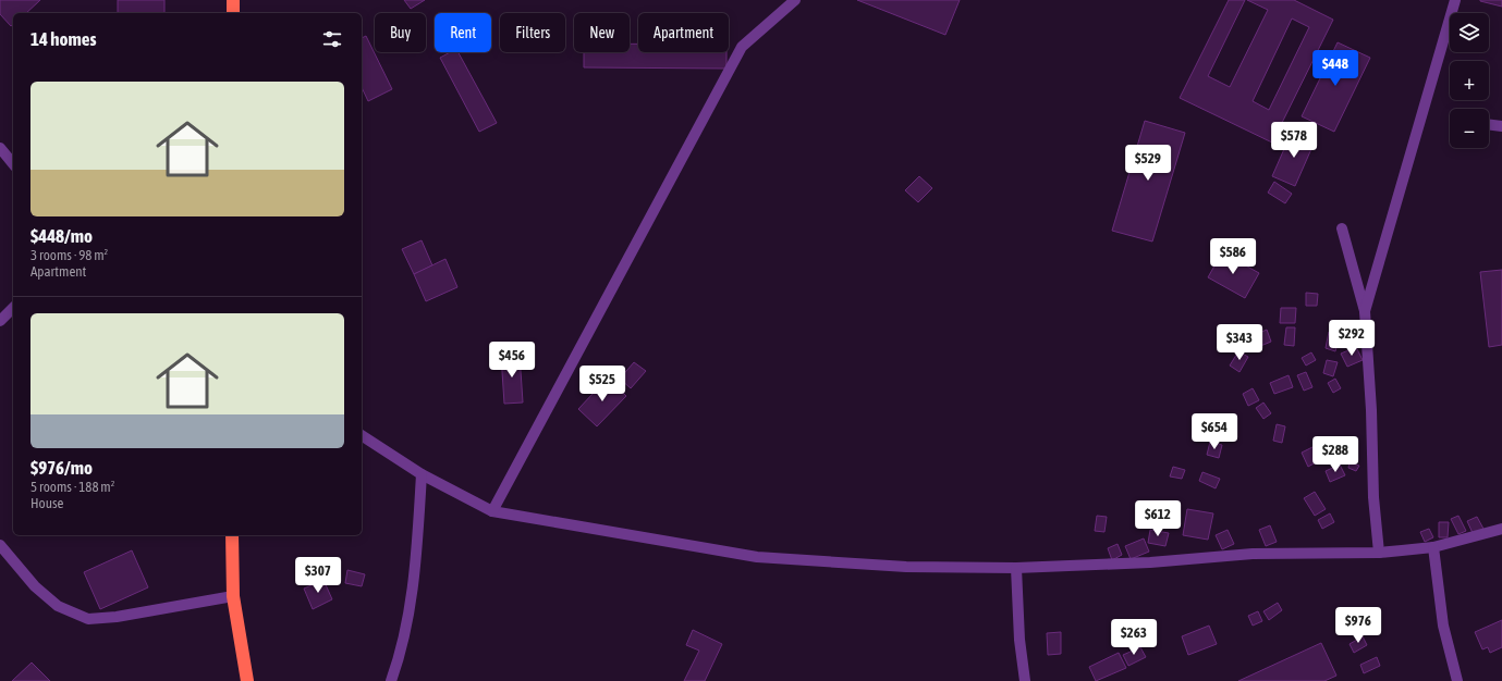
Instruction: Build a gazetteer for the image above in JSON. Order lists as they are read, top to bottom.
{
  "page": {
    "map_buttons": ["+", "−"],
    "chip": [
      "Buy",
      "Rent",
      "Filters",
      "New",
      "Apartment"
    ],
    "heading": "14 homes",
    "price": [
      "$448",
      "$578",
      "$529",
      "$586",
      "$292",
      "$343",
      "$456",
      "$525",
      "$654",
      "$288",
      "$612",
      "$307",
      "$976",
      "$263"
    ],
    "list": [
      {
        "name": "$448/mo",
        "note": "3 rooms · 98 m² · Apartment"
      },
      {
        "name": "$976/mo",
        "note": "5 rooms · 188 m² · House"
      }
    ]
  }
}
